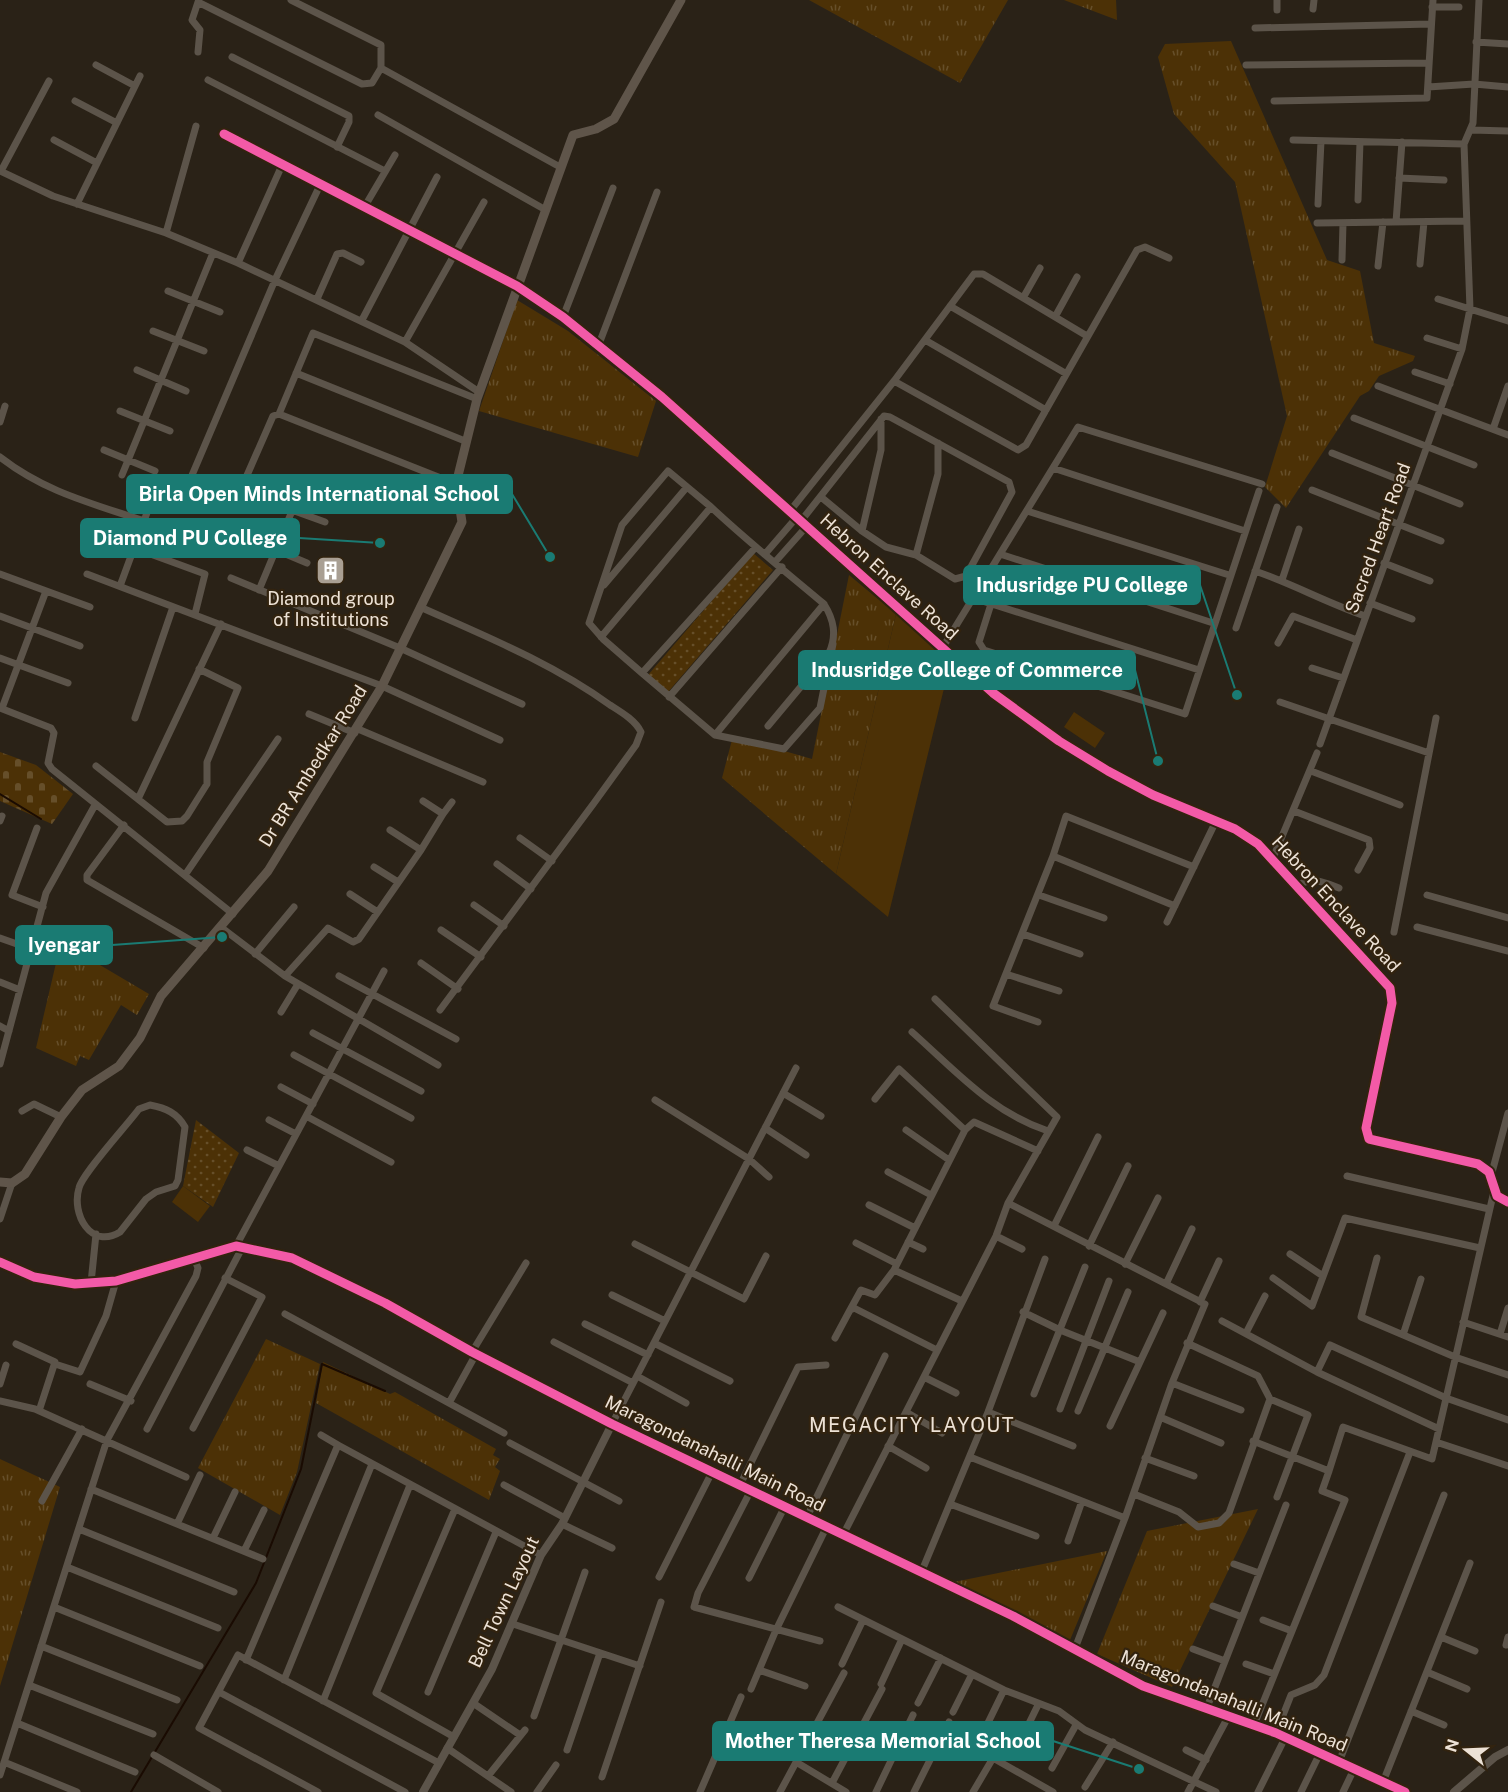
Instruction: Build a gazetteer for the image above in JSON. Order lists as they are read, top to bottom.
{
  "streets": {
    "main road": ["Dr BR Ambedkar Road"],
    "street": [
      "Sacred Heart Road",
      "Hebron Enclave Road",
      "Maragondanahalli Main Road",
      "Bell Town Layout"
    ]
  },
  "crossings": [
    ["Hebron Enclave Road", "Dr BR Ambedkar Road"],
    ["Maragondanahalli Main Road", "Bell Town Layout"]
  ],
  "districts": ["MEGACITY LAYOUT"],
  "places": {
    "other": [
      "Diamond PU College",
      "Birla Open Minds International School",
      "Indusridge PU College",
      "Indusridge College of Commerce",
      "Iyengar",
      "Mother Theresa Memorial School"
    ],
    "building": ["Diamond group of Institutions"]
  },
  "north": "left"
}
